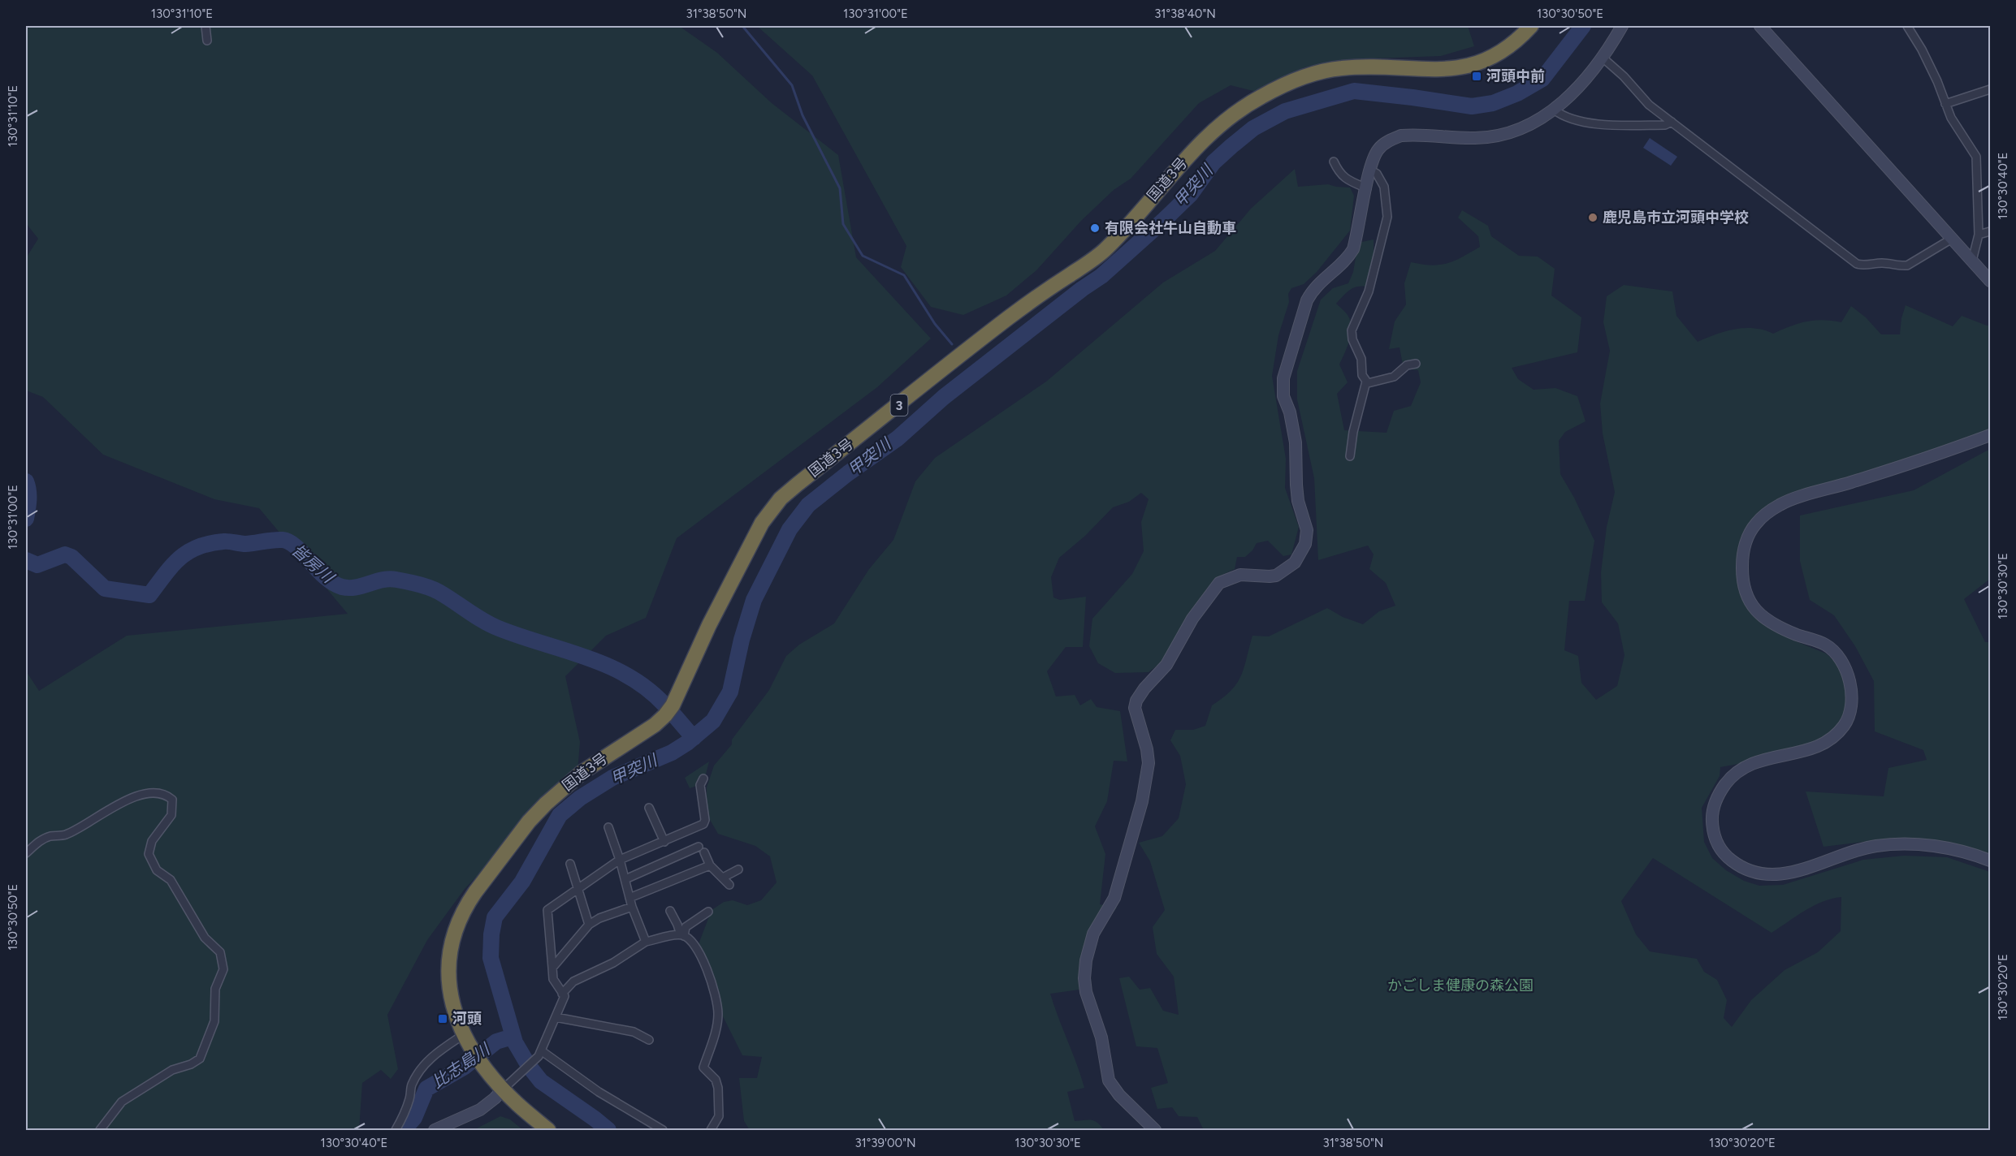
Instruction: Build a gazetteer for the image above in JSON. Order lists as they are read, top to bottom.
{
  "streets": {
    "highway": ["国道3号", "3"]
  },
  "water": ["甲突川", "皆房川", "比志島川"],
  "parks": ["かごしま健康の森公園"],
  "places": {
    "transit": ["河頭中前", "河頭"],
    "other": ["鹿児島市立河頭中学校", "有限会社牛山自動車"]
  },
  "coordinates": [
    "130°31'10\"E",
    "31°38'50\"N",
    "130°31'00\"E",
    "31°38'40\"N",
    "130°30'50\"E",
    "130°30'40\"E",
    "130°30'30\"E",
    "130°30'20\"E",
    "31°39'00\"N"
  ]
}
